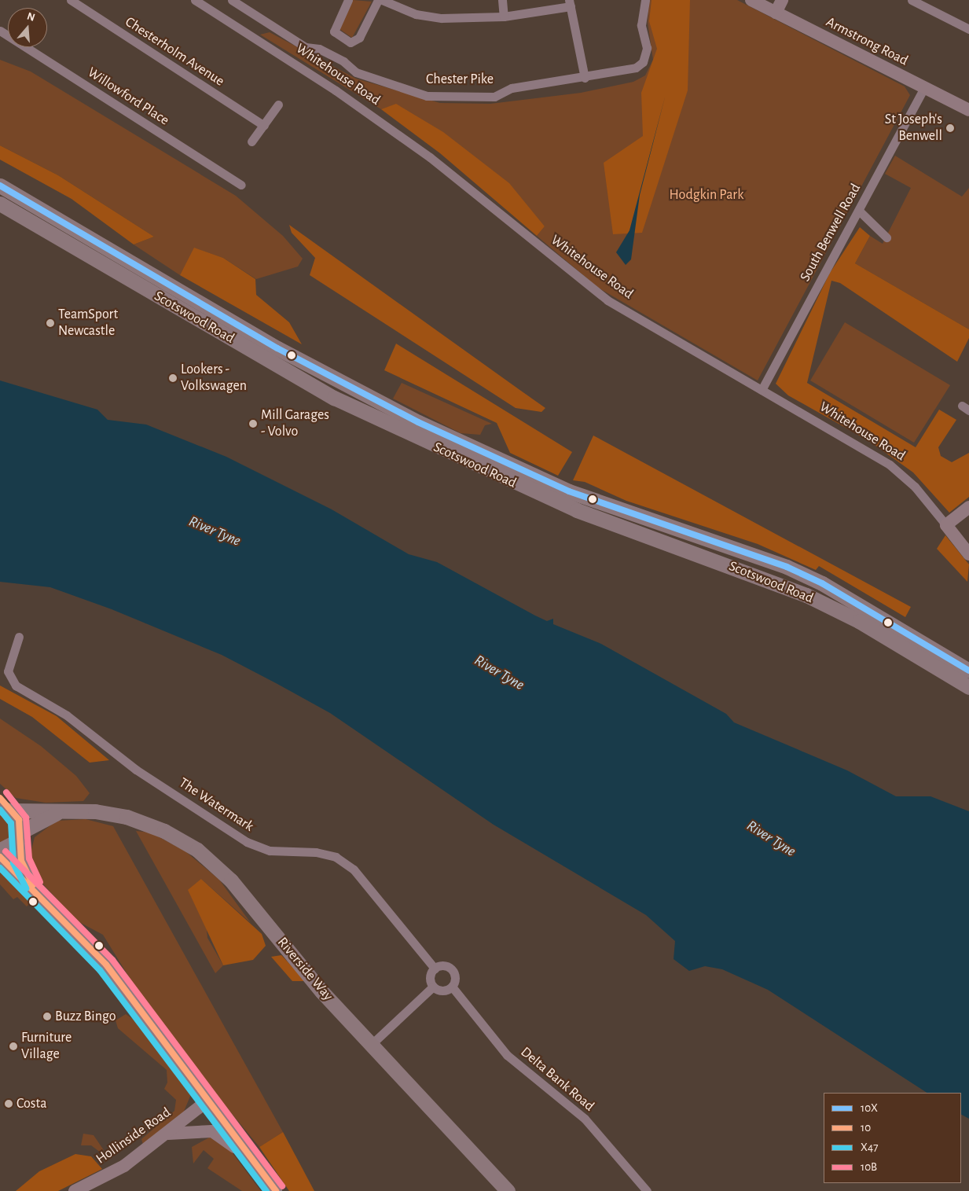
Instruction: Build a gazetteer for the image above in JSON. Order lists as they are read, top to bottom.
{
  "streets": {
    "main road": ["Scotswood Road", "Riverside Way"],
    "street": [
      "Armstrong Road",
      "Chesterholm Avenue",
      "Whitehouse Road",
      "Chester Pike",
      "Willowford Place",
      "South Benwell Road",
      "The Watermark",
      "Delta Bank Road",
      "Hollinside Road"
    ]
  },
  "crossings": [
    ["Armstrong Road", "South Benwell Road"],
    ["Whitehouse Road", "South Benwell Road"],
    ["The Watermark", "Delta Bank Road"]
  ],
  "water": ["River Tyne"],
  "parks": ["Hodgkin Park"],
  "places": [
    "St Joseph's Benwell",
    "TeamSport Newcastle",
    "Lookers - Volkswagen",
    "Mill Garages - Volvo",
    "Buzz Bingo",
    "Furniture Village",
    "Costa"
  ],
  "lines": [
    "transit line 10X",
    "transit line 10B",
    "transit line 10",
    "transit line X47"
  ],
  "legend": [
    "10X",
    "10",
    "X47",
    "10B"
  ],
  "north": "top"
}
